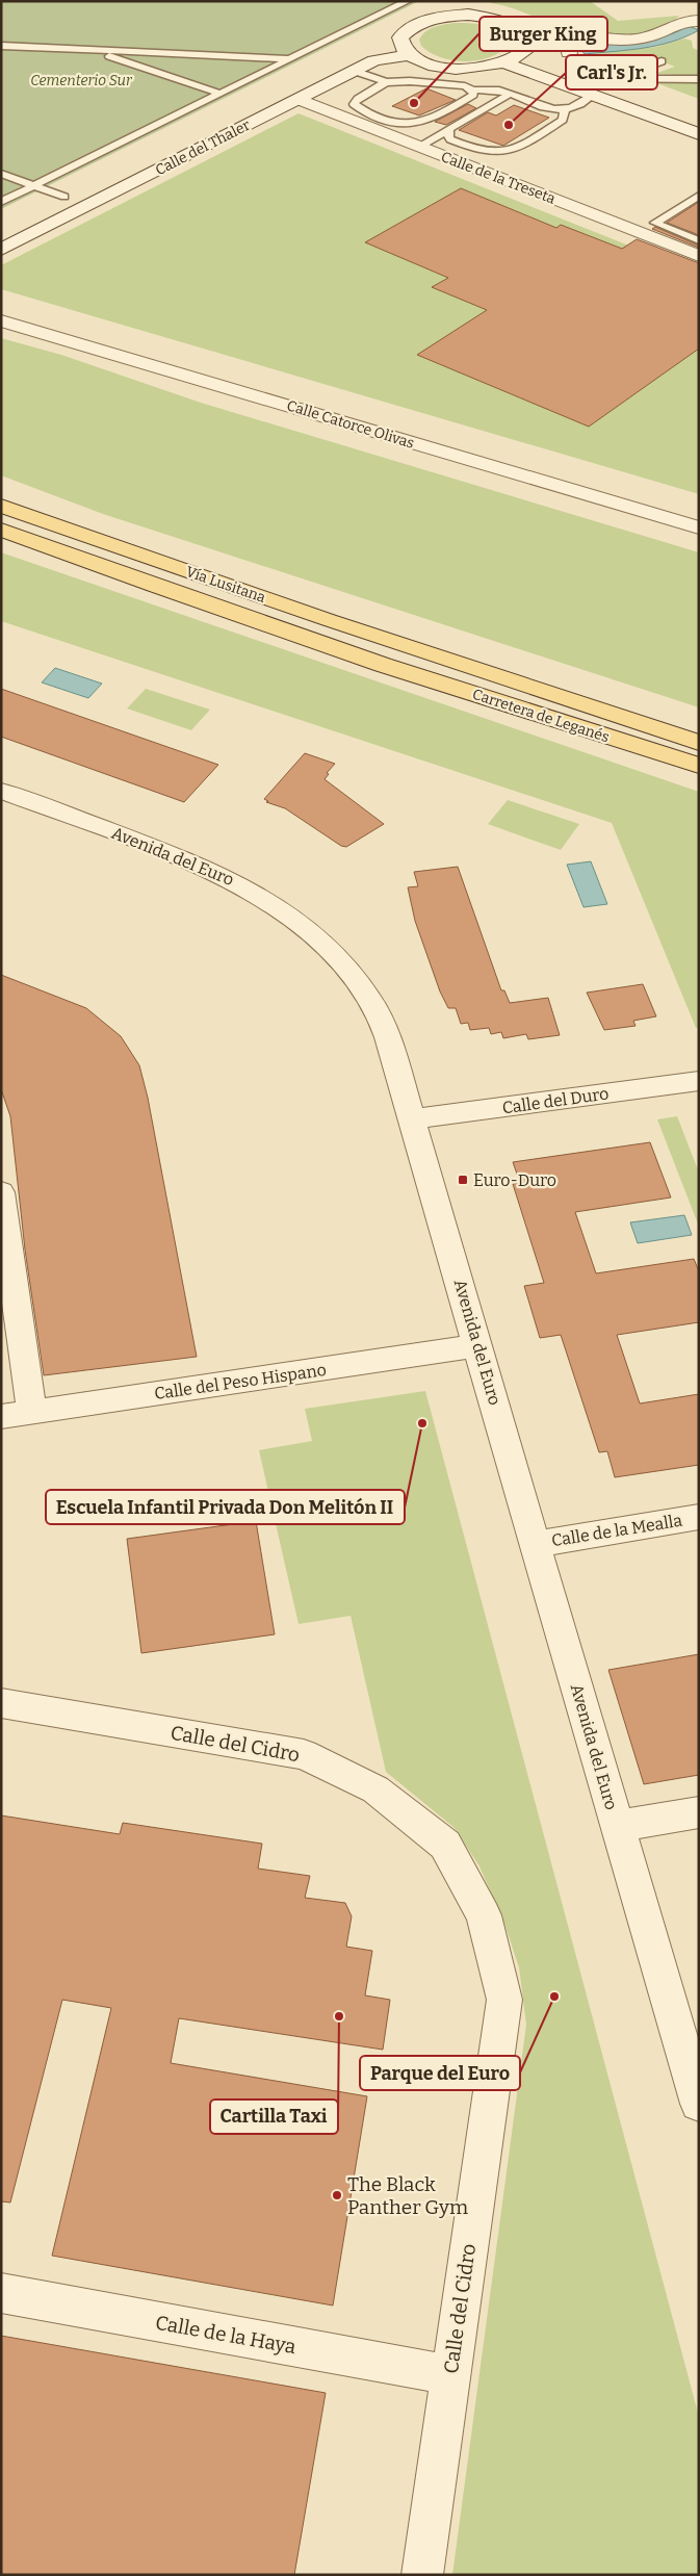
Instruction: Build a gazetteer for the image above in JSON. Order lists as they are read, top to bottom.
{
  "streets": {
    "main road": ["Vía Lusitana", "Carretera de Leganés"],
    "street": [
      "Calle del Thaler",
      "Calle de la Treseta",
      "Calle Catorce Olivas",
      "Avenida del Euro",
      "Calle del Duro",
      "Calle del Peso Hispano",
      "Calle de la Mealla",
      "Calle del Cidro",
      "Calle de la Haya"
    ]
  },
  "crossings": [
    ["Calle del Thaler", "Calle de la Treseta"],
    ["Vía Lusitana", "Carretera de Leganés"],
    ["Avenida del Euro", "Calle del Duro"],
    ["Avenida del Euro", "Calle del Peso Hispano"],
    ["Avenida del Euro", "Calle de la Mealla"],
    ["Calle del Cidro", "Calle de la Haya"]
  ],
  "parks": ["Cementerio Sur"],
  "places": {
    "other": [
      "Burger King",
      "Carl's Jr.",
      "Escuela Infantil Privada Don Melitón II",
      "Parque del Euro",
      "Cartilla Taxi",
      "The Black Panther Gym"
    ],
    "transit": ["Euro-Duro"]
  }
}
